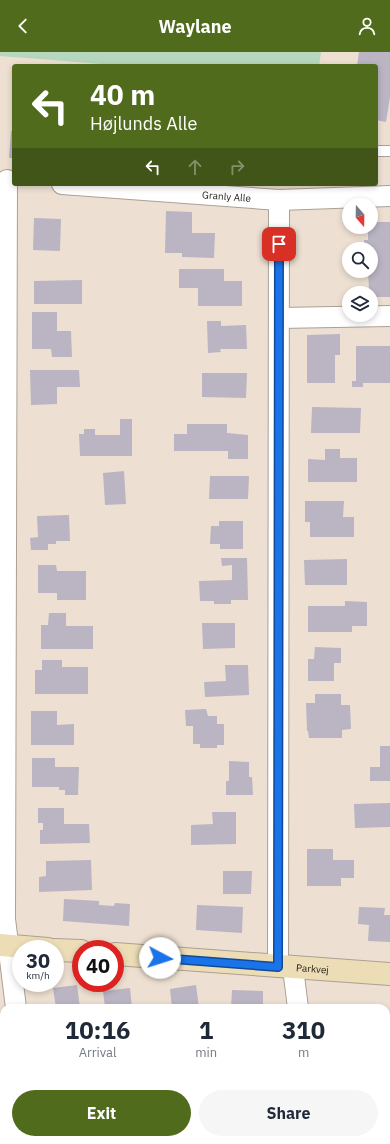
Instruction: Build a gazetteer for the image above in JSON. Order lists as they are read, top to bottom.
{
  "streets": {
    "street": ["Granly Alle", "Parkvej"]
  },
  "north": "bottom",
  "page": {
    "header": "Waylane",
    "turn": ["40 m", "Højlunds Alle"],
    "speed": "30 km/h",
    "limit": "40",
    "eta": [
      "10:16",
      "Arrival",
      "1",
      "min",
      "310",
      "m"
    ],
    "buttons": ["Exit", "Share"]
  }
}
